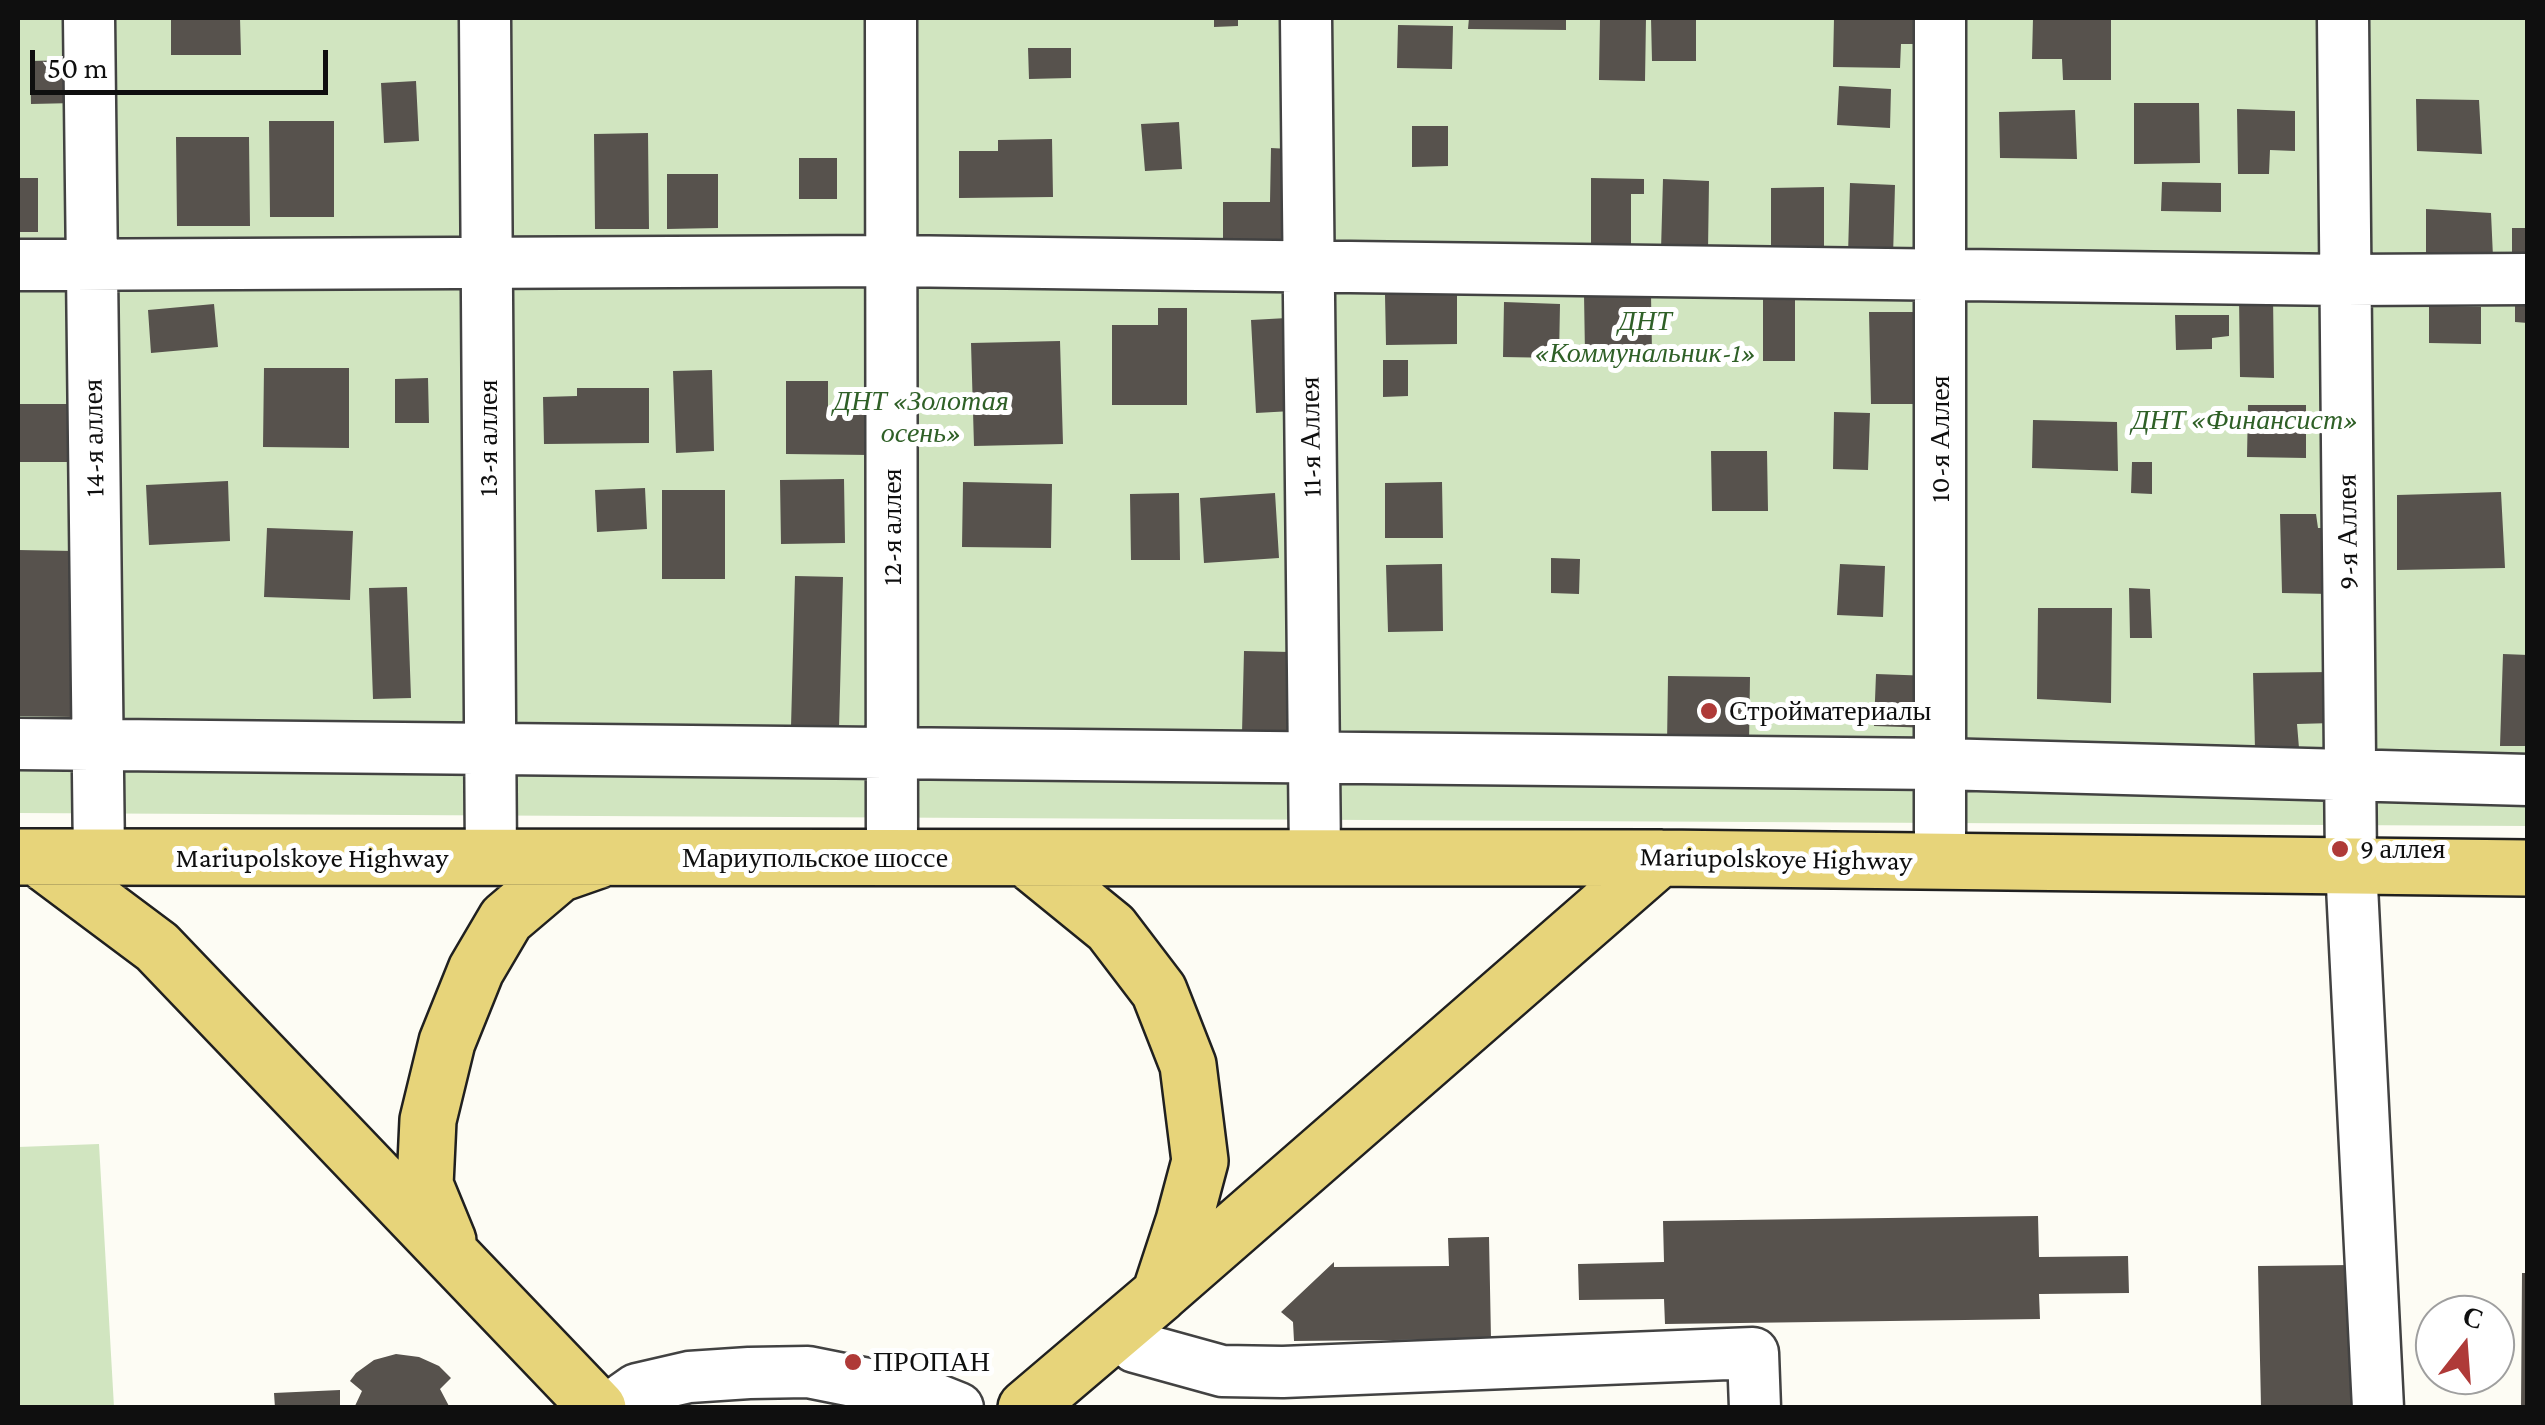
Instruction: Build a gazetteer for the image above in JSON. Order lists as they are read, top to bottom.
{
  "streets": {
    "main road": ["Mariupolskoye Highway", "Мариупольское шоссе"],
    "street": [
      "11-я Аллея",
      "14-я аллея",
      "13-я аллея",
      "10-я Аллея",
      "12-я аллея",
      "9-я Аллея"
    ]
  },
  "crossings": [
    ["11-я Аллея", "Mariupolskoye Highway"],
    ["14-я аллея", "Mariupolskoye Highway"],
    ["13-я аллея", "Mariupolskoye Highway"],
    ["10-я Аллея", "Mariupolskoye Highway"],
    ["12-я аллея", "Мариупольское шоссе"],
    ["9-я Аллея", "Mariupolskoye Highway"],
    ["Mariupolskoye Highway", "Мариупольское шоссе"]
  ],
  "parks": ["ДНТ «Коммунальник-1»", "ДНТ «Золотая осень»", "ДНТ «Финансист»"],
  "places": ["Стройматериалы", "9 аллея", "ПРОПАН"],
  "scale_bar": "50 m",
  "north": "top"
}
